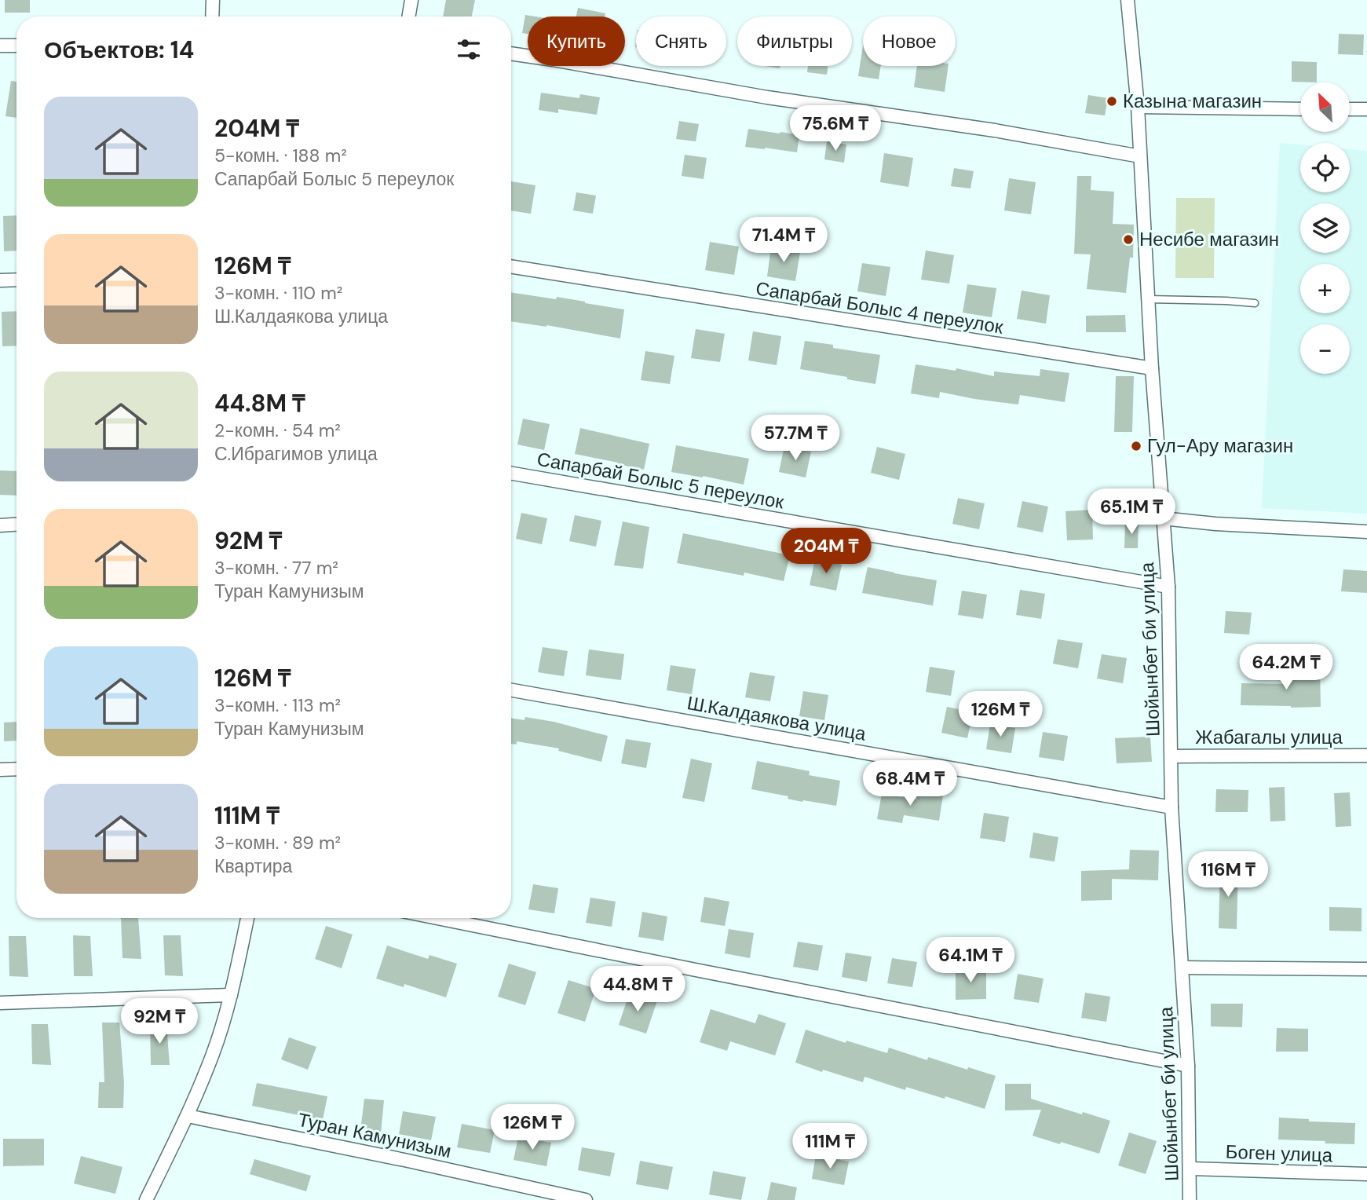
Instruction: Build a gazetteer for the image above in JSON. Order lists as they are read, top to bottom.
{
  "streets": {
    "street": [
      "Сапарбай Болыс 4 переулок",
      "Сапарбай Болыс 5 переулок",
      "Шойынбет би улица",
      "Ш.Калдаякова улица",
      "Жабагалы улица",
      "Туран Камунизым",
      "Боген улица"
    ]
  },
  "crossings": [
    ["Сапарбай Болыс 4 переулок", "Шойынбет би улица"],
    ["Сапарбай Болыс 5 переулок", "Шойынбет би улица"],
    ["Шойынбет би улица", "Ш.Калдаякова улица"],
    ["Шойынбет би улица", "Жабагалы улица"],
    ["Шойынбет би улица", "Боген улица"]
  ],
  "places": ["Казына магазин", "Несибе магазин", "Гул-Ару магазин"],
  "north": "top left",
  "page": {
    "chip": [
      "Купить",
      "Снять",
      "Фильтры",
      "Новое"
    ],
    "heading": "Объектов: 14",
    "map_buttons": ["+", "−"],
    "list": [
      {
        "name": "204M ₸",
        "note": "5-комн. · 188 m² · Сапарбай Болыс 5 переулок"
      },
      {
        "name": "126M ₸",
        "note": "3-комн. · 110 m² · Ш.Калдаякова улица"
      },
      {
        "name": "44.8M ₸",
        "note": "2-комн. · 54 m² · С.Ибрагимов улица"
      },
      {
        "name": "92M ₸",
        "note": "3-комн. · 77 m² · Туран Камунизым"
      },
      {
        "name": "126M ₸",
        "note": "3-комн. · 113 m² · Туран Камунизым"
      },
      {
        "name": "111M ₸",
        "note": "3-комн. · 89 m² · Квартира"
      }
    ],
    "price": [
      "75.6M ₸",
      "71.4M ₸",
      "57.7M ₸",
      "65.1M ₸",
      "204M ₸",
      "64.2M ₸",
      "126M ₸",
      "68.4M ₸",
      "116M ₸",
      "64.1M ₸",
      "44.8M ₸",
      "92M ₸",
      "126M ₸",
      "111M ₸"
    ]
  }
}
